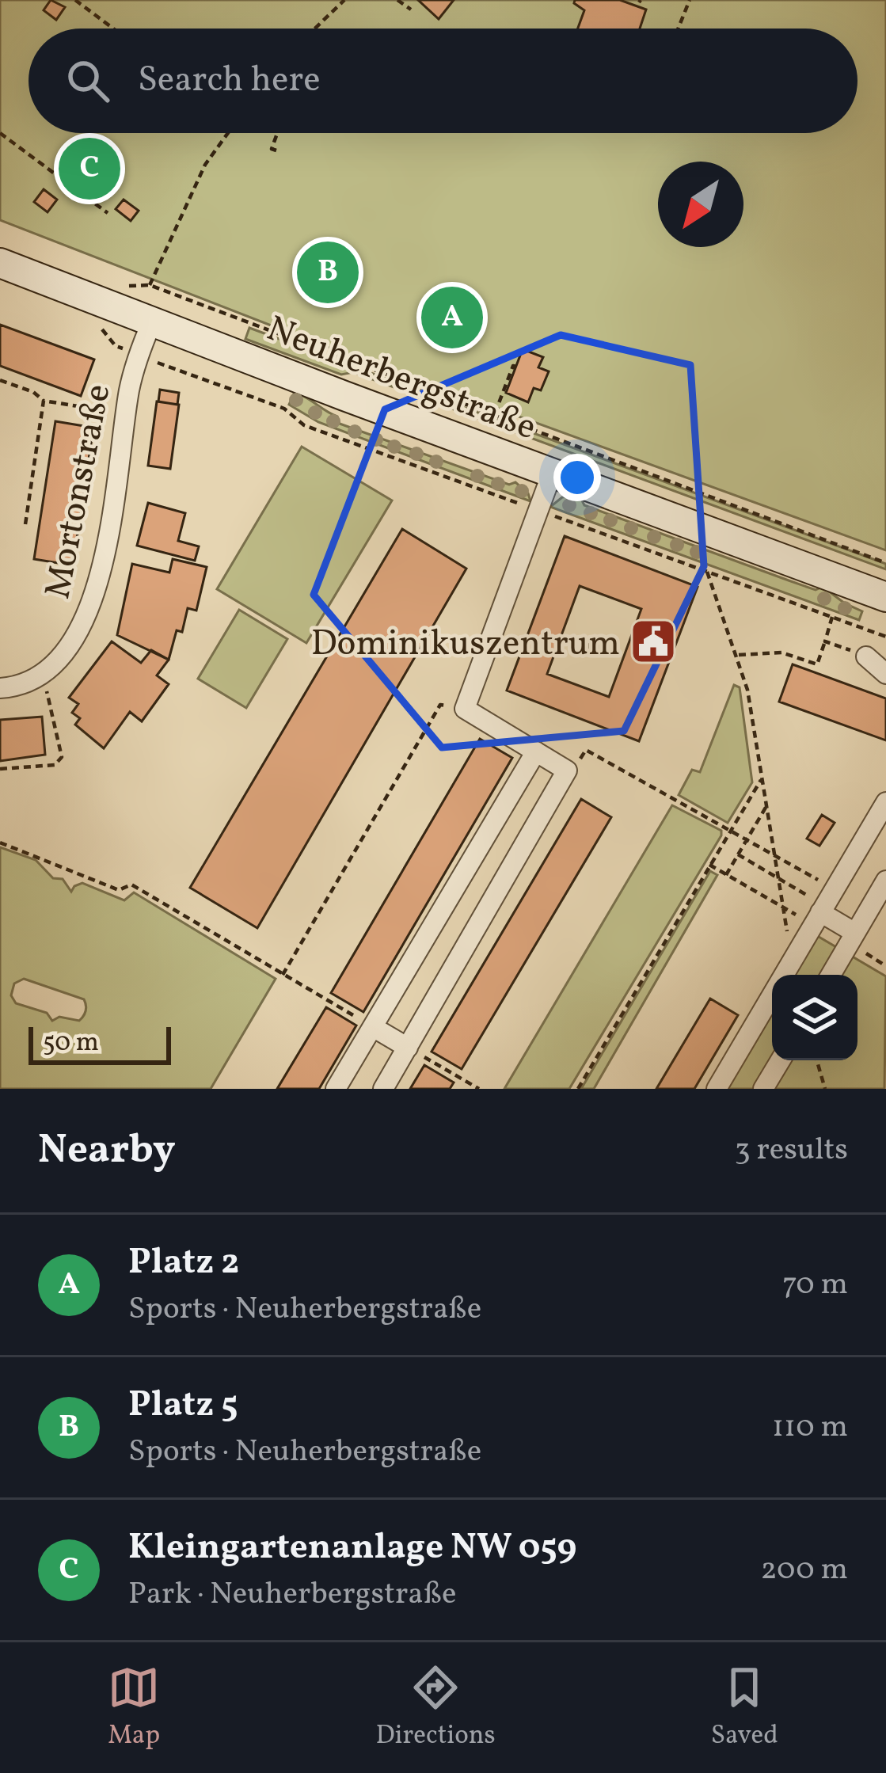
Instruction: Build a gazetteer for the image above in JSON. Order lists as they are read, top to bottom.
{
  "streets": {
    "main road": ["Neuherbergstraße"],
    "street": ["Mortonstraße"]
  },
  "crossings": [
    ["Neuherbergstraße", "Mortonstraße"]
  ],
  "places": {
    "public building": ["Dominikuszentrum"]
  },
  "scale_bar": "50 m",
  "north": "bottom left",
  "page": {
    "search": "Search here",
    "pins": ["C", "B", "A"],
    "scale": "50 m",
    "heading": ["Nearby", "3 results"],
    "list": [
      {
        "mark": "A",
        "name": "Platz 2",
        "note": "Sports · Neuherbergstraße",
        "value": "70 m"
      },
      {
        "mark": "B",
        "name": "Platz 5",
        "note": "Sports · Neuherbergstraße",
        "value": "110 m"
      },
      {
        "mark": "C",
        "name": "Kleingartenanlage NW 059",
        "note": "Park · Neuherbergstraße",
        "value": "200 m"
      }
    ],
    "nav": ["Map", "Directions", "Saved"]
  }
}
